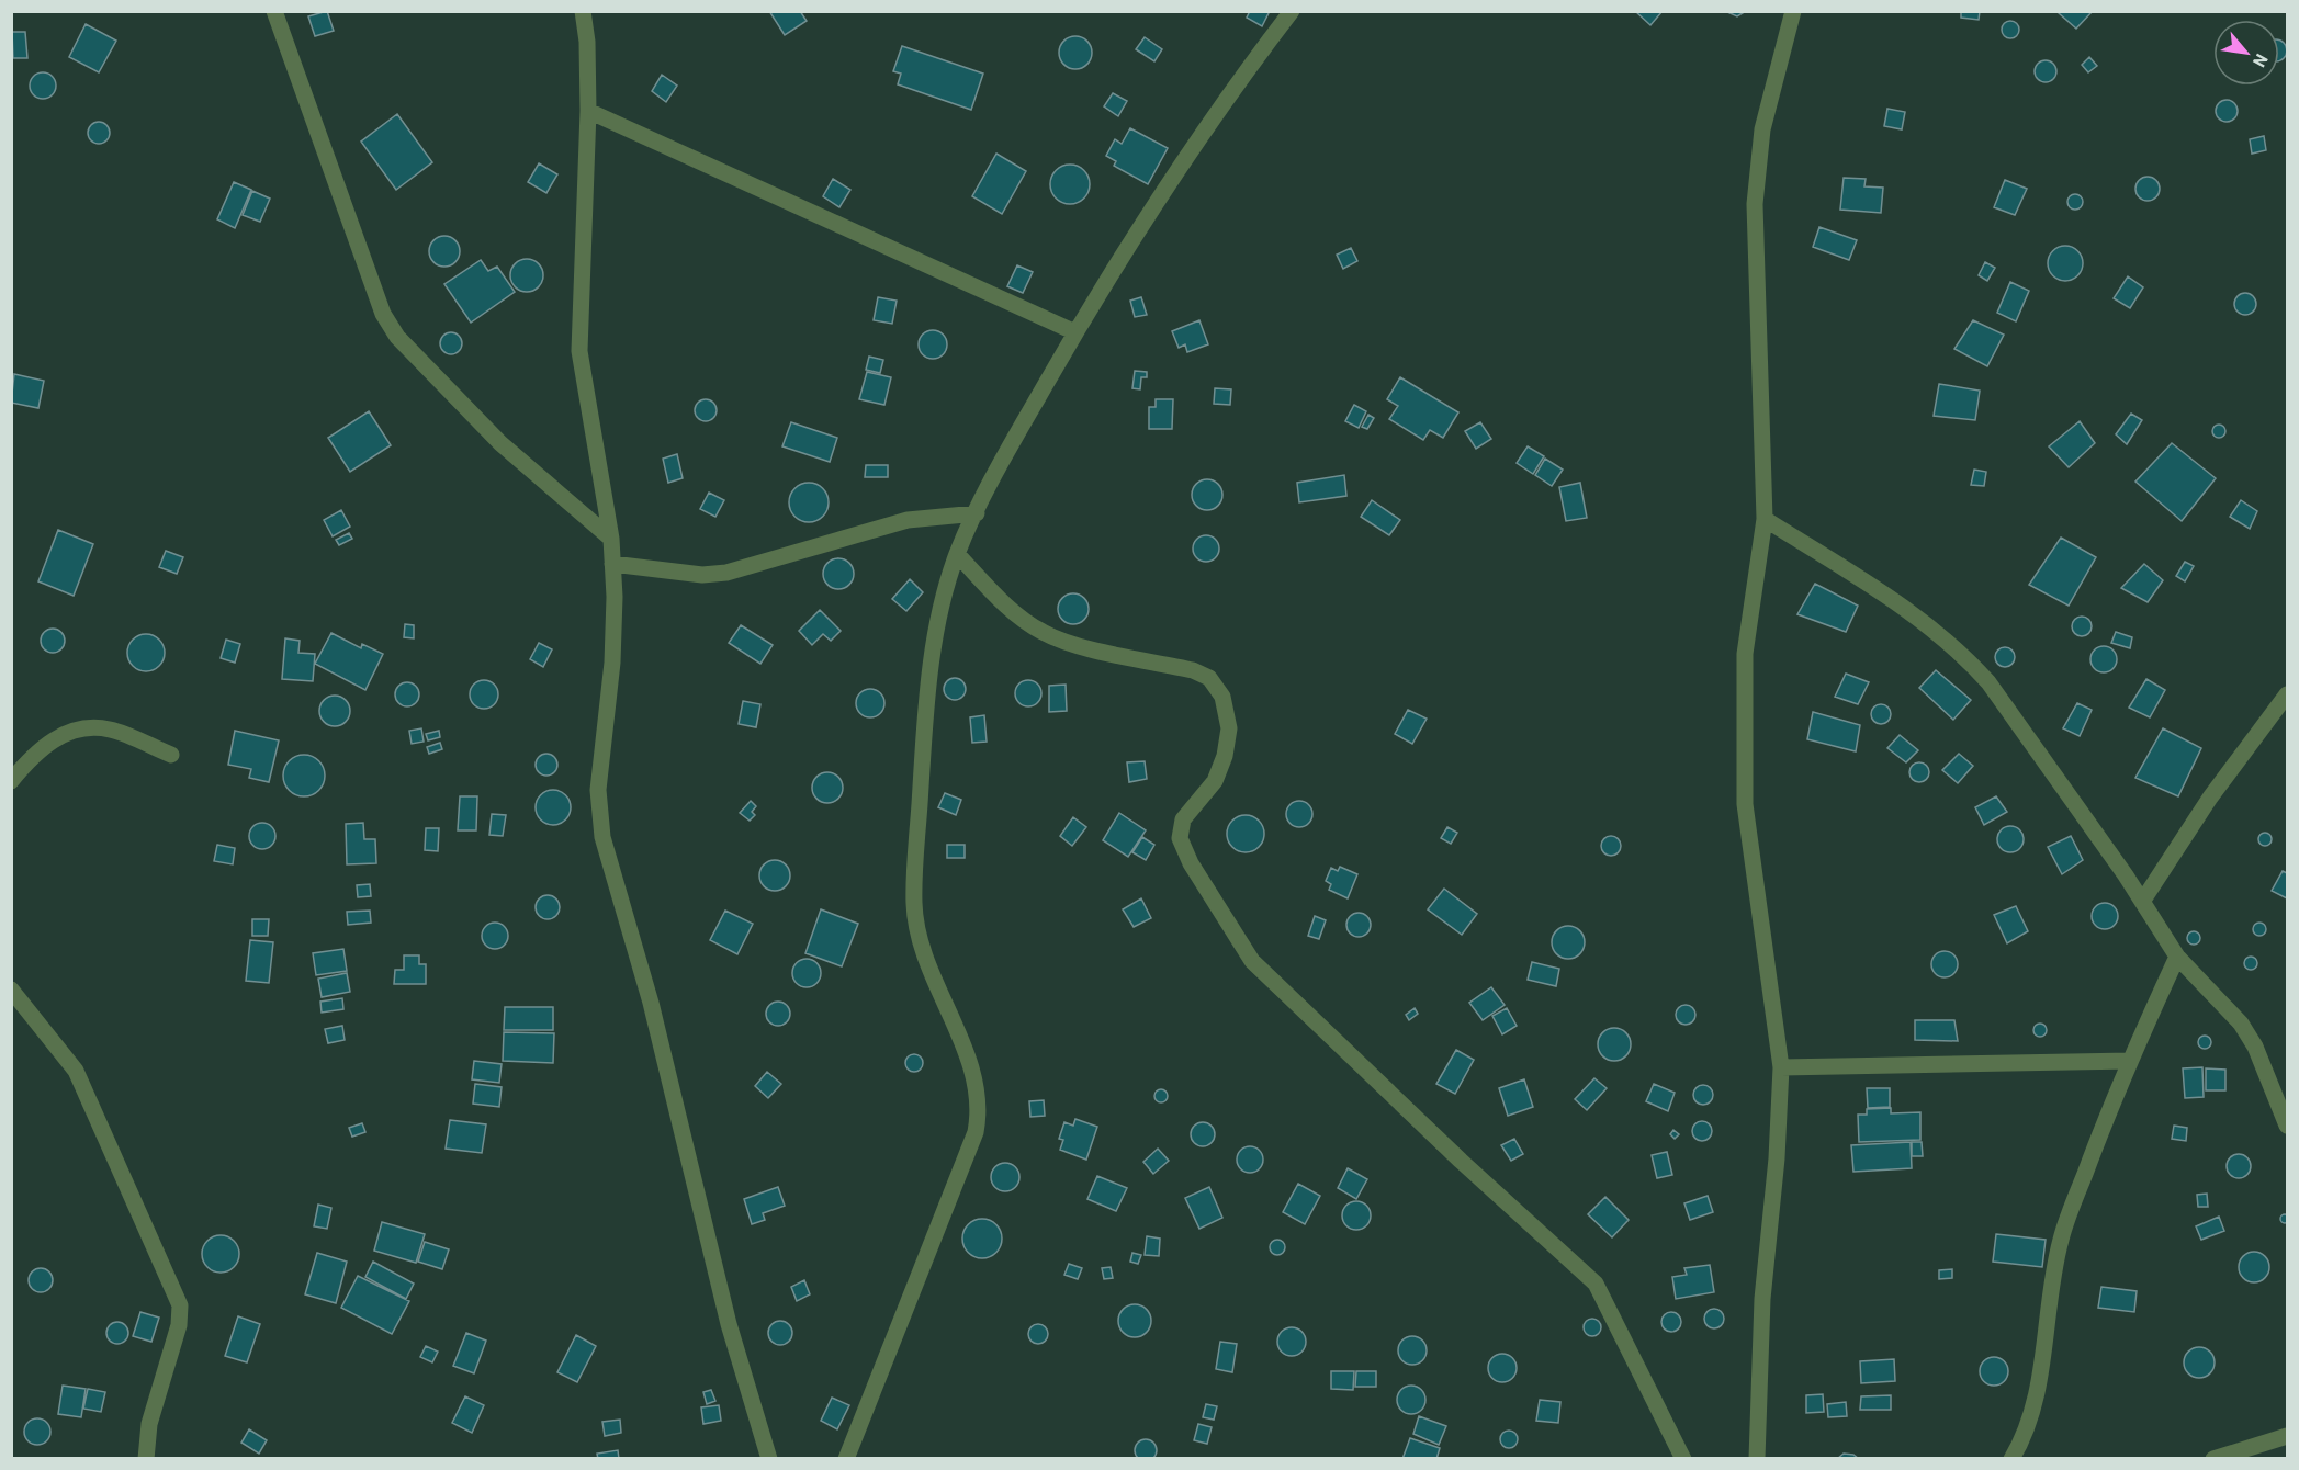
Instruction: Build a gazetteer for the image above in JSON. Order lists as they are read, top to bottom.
{
  "north": "bottom right"
}
